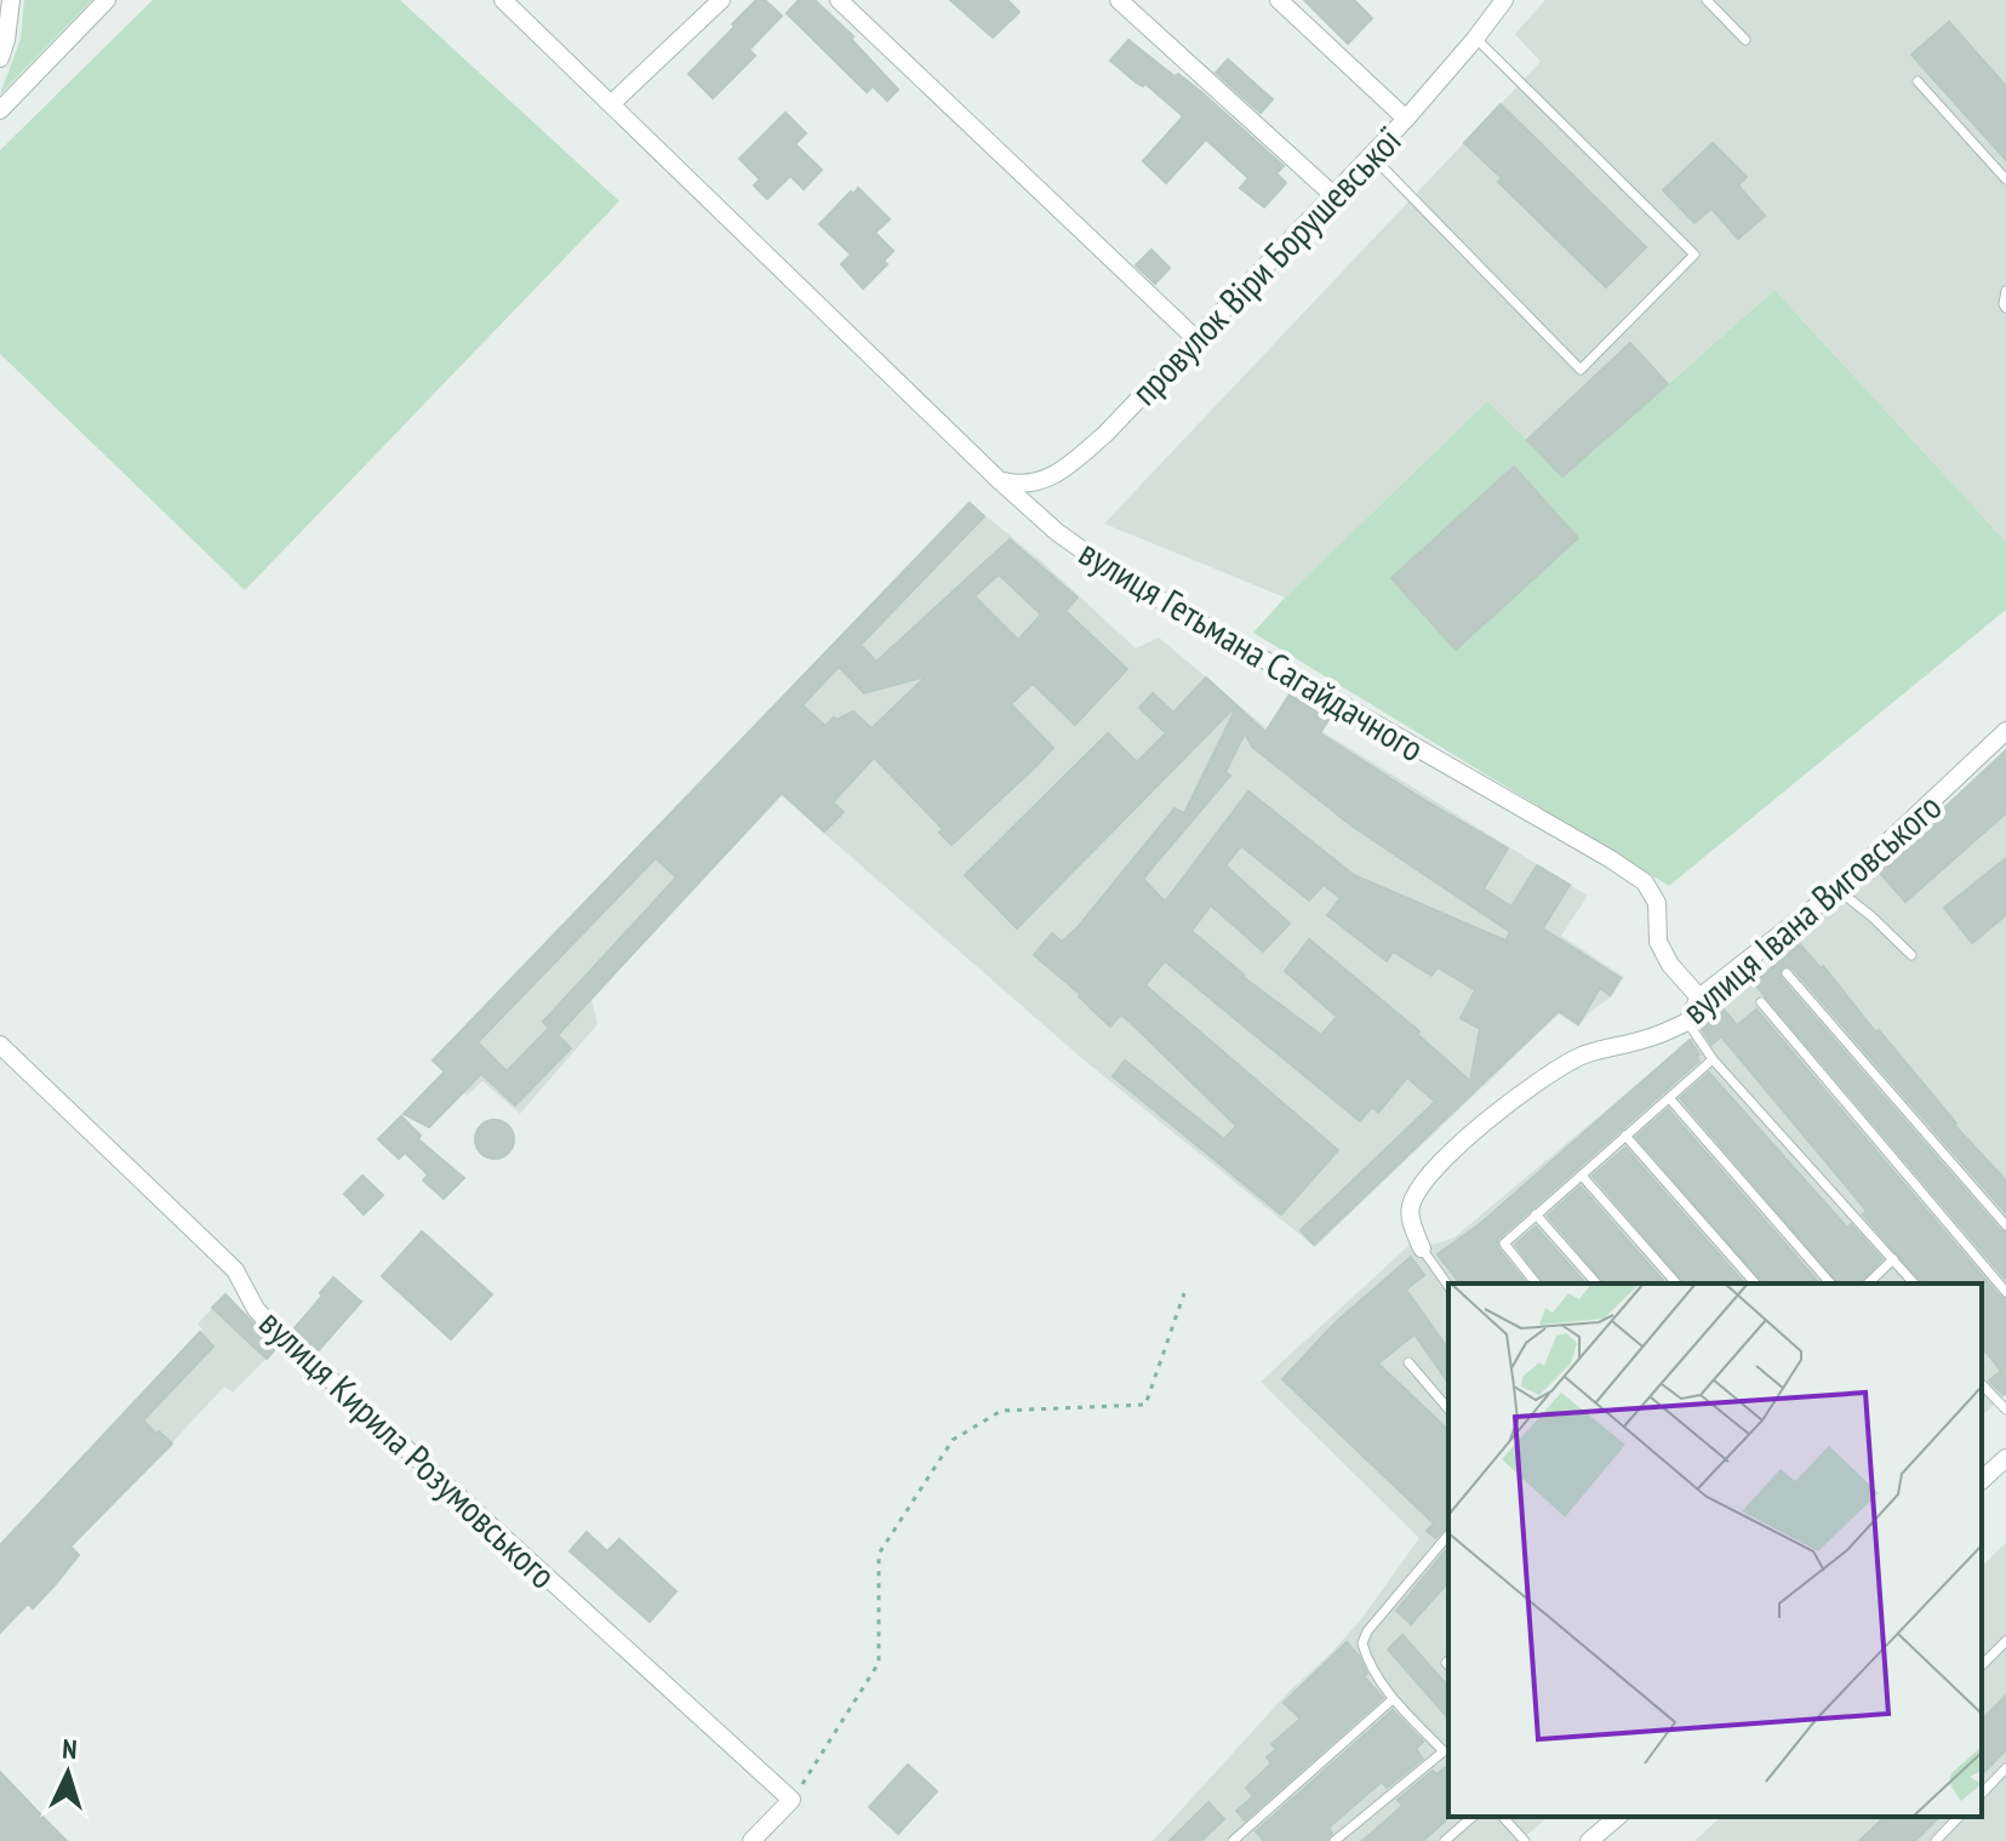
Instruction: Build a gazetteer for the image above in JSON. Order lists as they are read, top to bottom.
{
  "streets": {
    "street": [
      "провулок Віри Борушевської",
      "вулиця Гетьмана Сагайдачного",
      "вулиця Івана Виговського",
      "вулиця Кирила Розумовського"
    ]
  },
  "crossings": [
    ["провулок Віри Борушевської", "вулиця Гетьмана Сагайдачного"],
    ["вулиця Гетьмана Сагайдачного", "вулиця Івана Виговського"]
  ],
  "north": "top"
}
